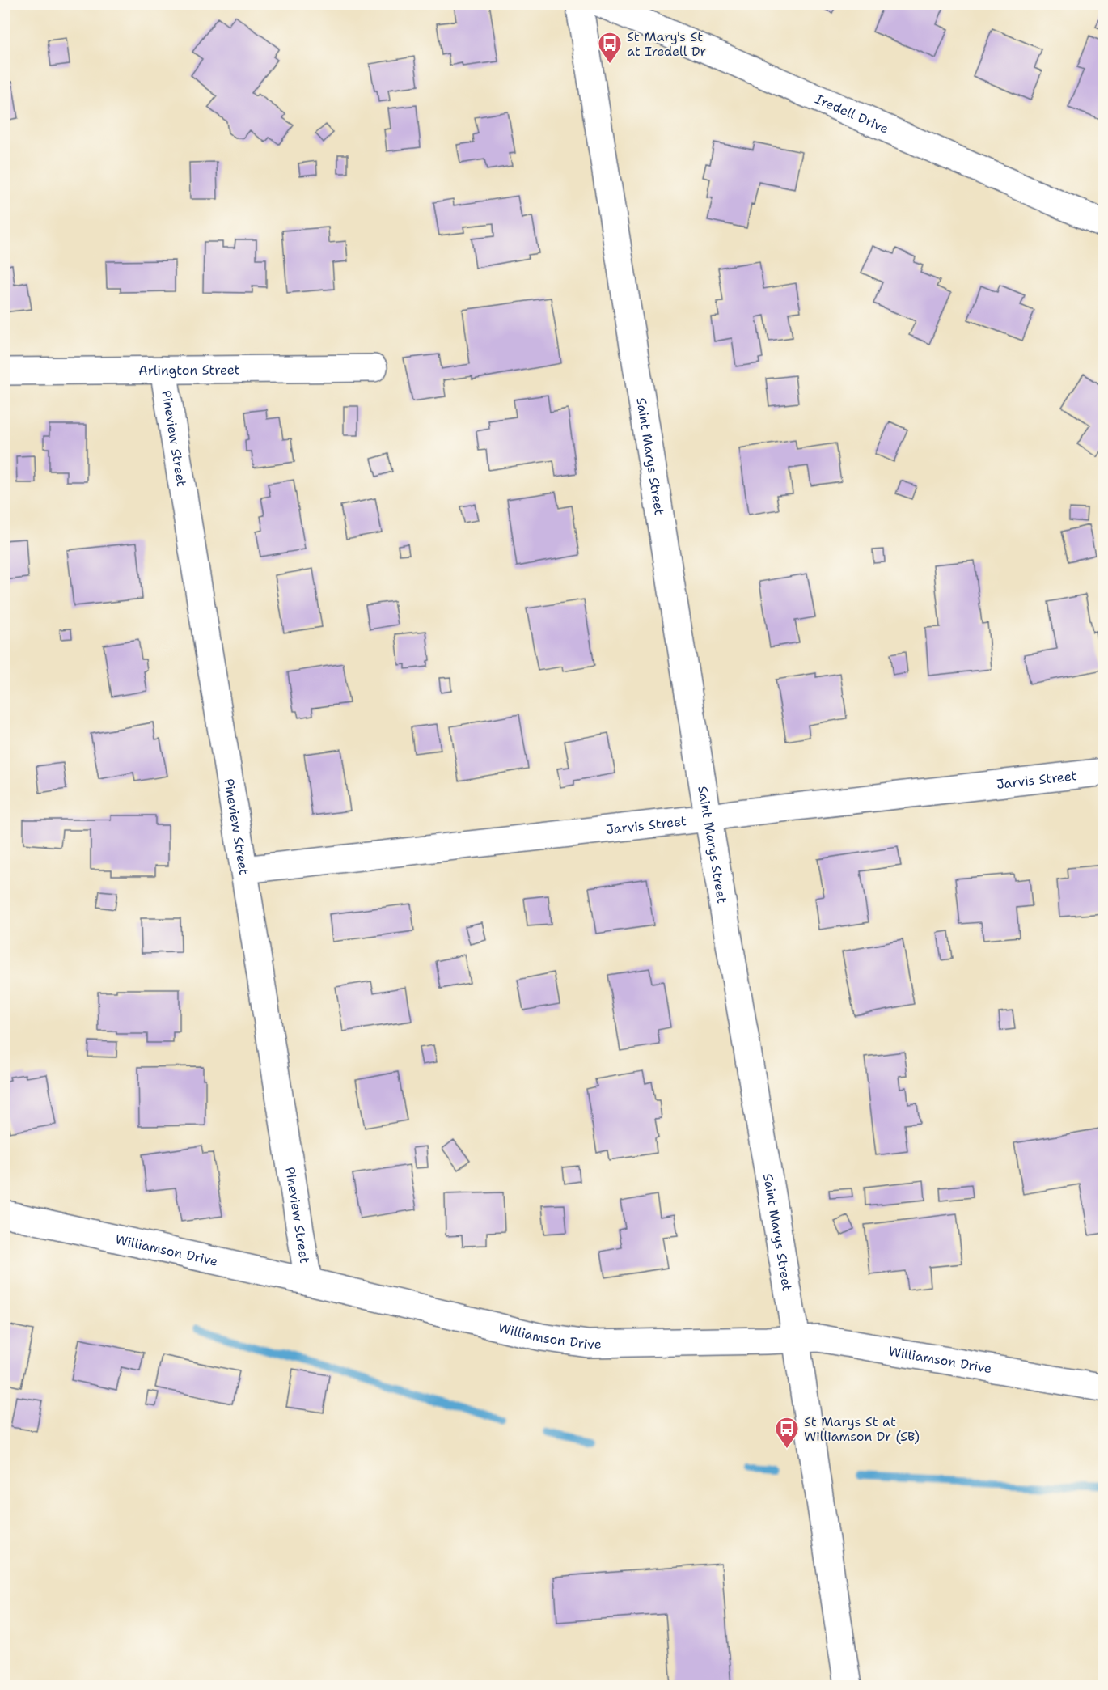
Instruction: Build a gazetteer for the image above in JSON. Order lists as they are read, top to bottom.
{
  "streets": {
    "street": [
      "Iredell Drive",
      "Arlington Street",
      "Pineview Street",
      "Saint Marys Street",
      "Jarvis Street",
      "Williamson Drive"
    ]
  },
  "crossings": [
    ["Arlington Street", "Pineview Street"],
    ["Pineview Street", "Jarvis Street"],
    ["Pineview Street", "Williamson Drive"],
    ["Saint Marys Street", "Jarvis Street"],
    ["Saint Marys Street", "Williamson Drive"]
  ],
  "places": {
    "bus stop": ["St Mary's St at Iredell Dr", "St Marys St at Williamson Dr (SB)"]
  }
}
